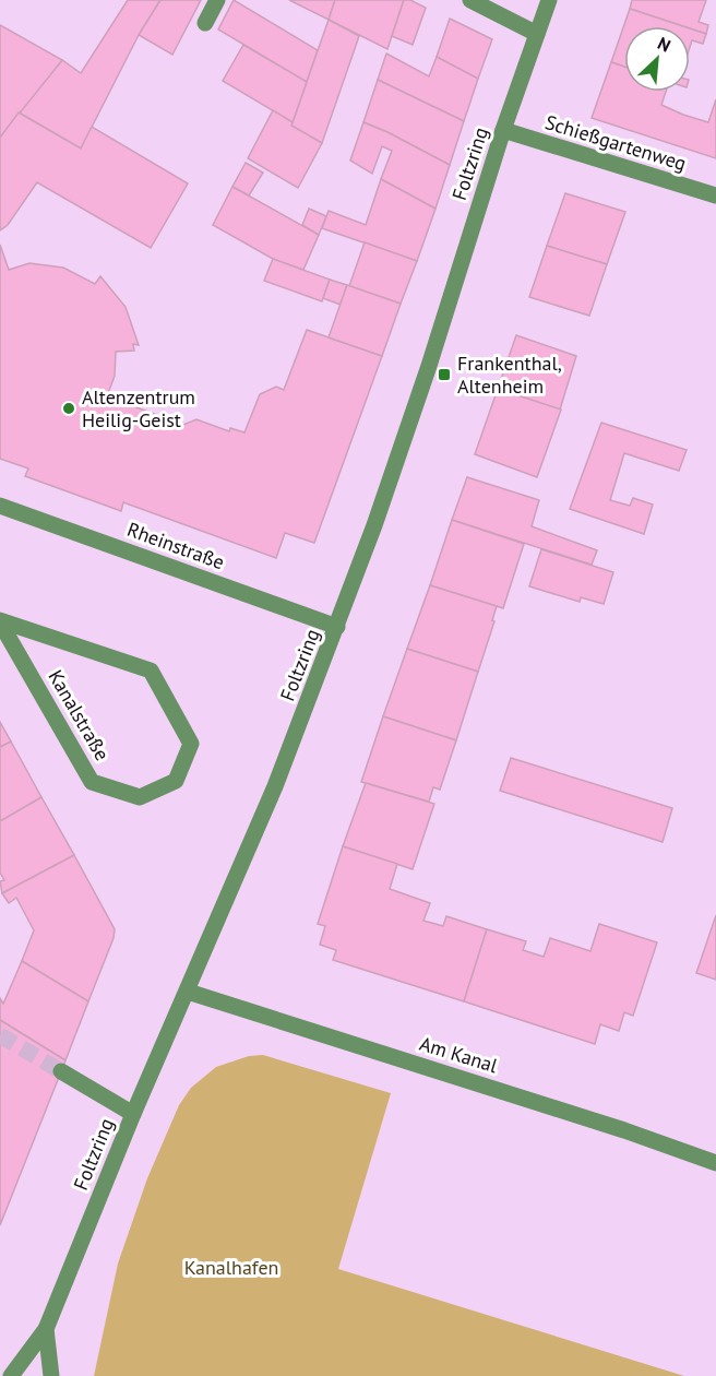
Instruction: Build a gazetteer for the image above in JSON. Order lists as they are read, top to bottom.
{
  "streets": {
    "street": [
      "Schießgartenweg",
      "Foltzring",
      "Rheinstraße",
      "Kanalstraße",
      "Am Kanal"
    ]
  },
  "crossings": [
    ["Schießgartenweg", "Foltzring"],
    ["Foltzring", "Rheinstraße"],
    ["Foltzring", "Am Kanal"]
  ],
  "parks": ["Kanalhafen"],
  "places": {
    "transit": ["Frankenthal, Altenheim"],
    "other": ["Altenzentrum Heilig-Geist"]
  },
  "north": "top right"
}
